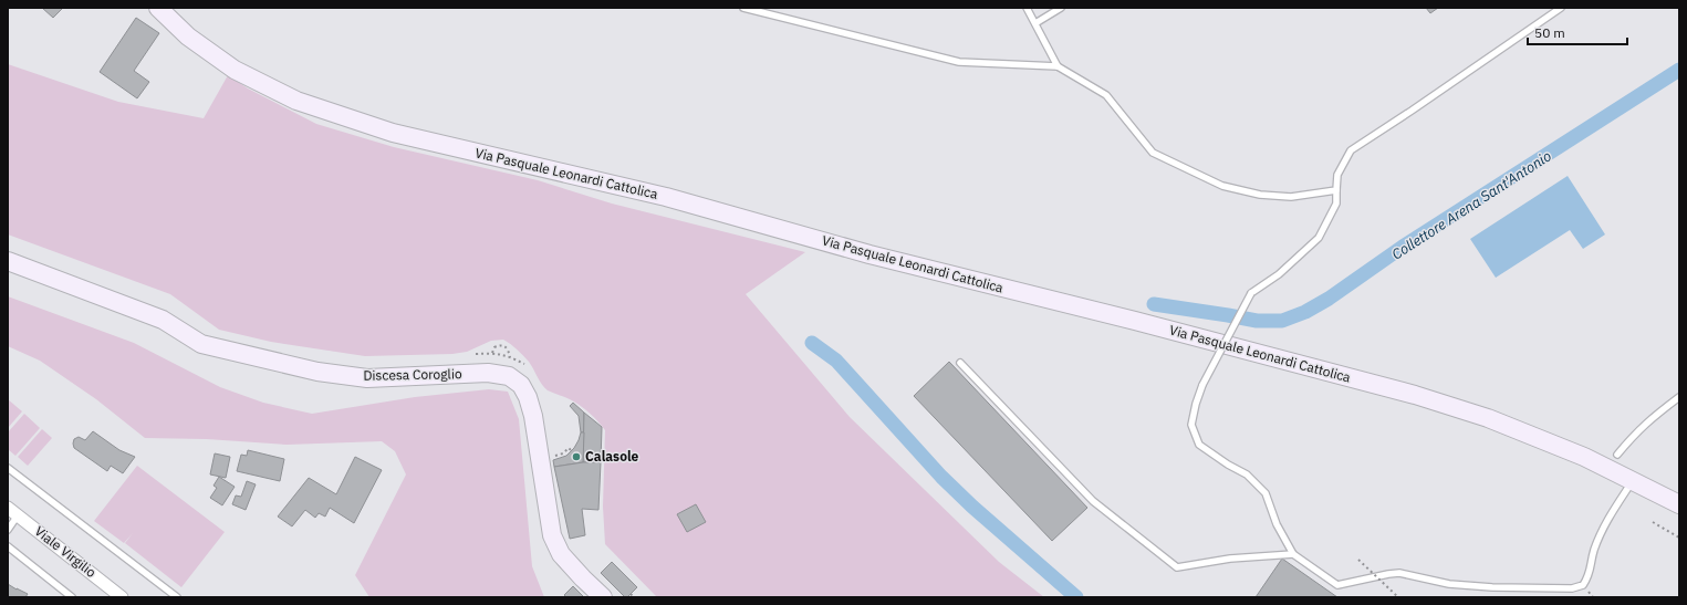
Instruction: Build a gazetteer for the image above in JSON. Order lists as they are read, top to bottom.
{
  "streets": {
    "street": ["Via Pasquale Leonardi Cattolica", "Discesa Coroglio", "Viale Virgilio"]
  },
  "water": ["Collettore Arena Sant'Antonio"],
  "places": ["Calasole"],
  "scale_bar": "50 m"
}
